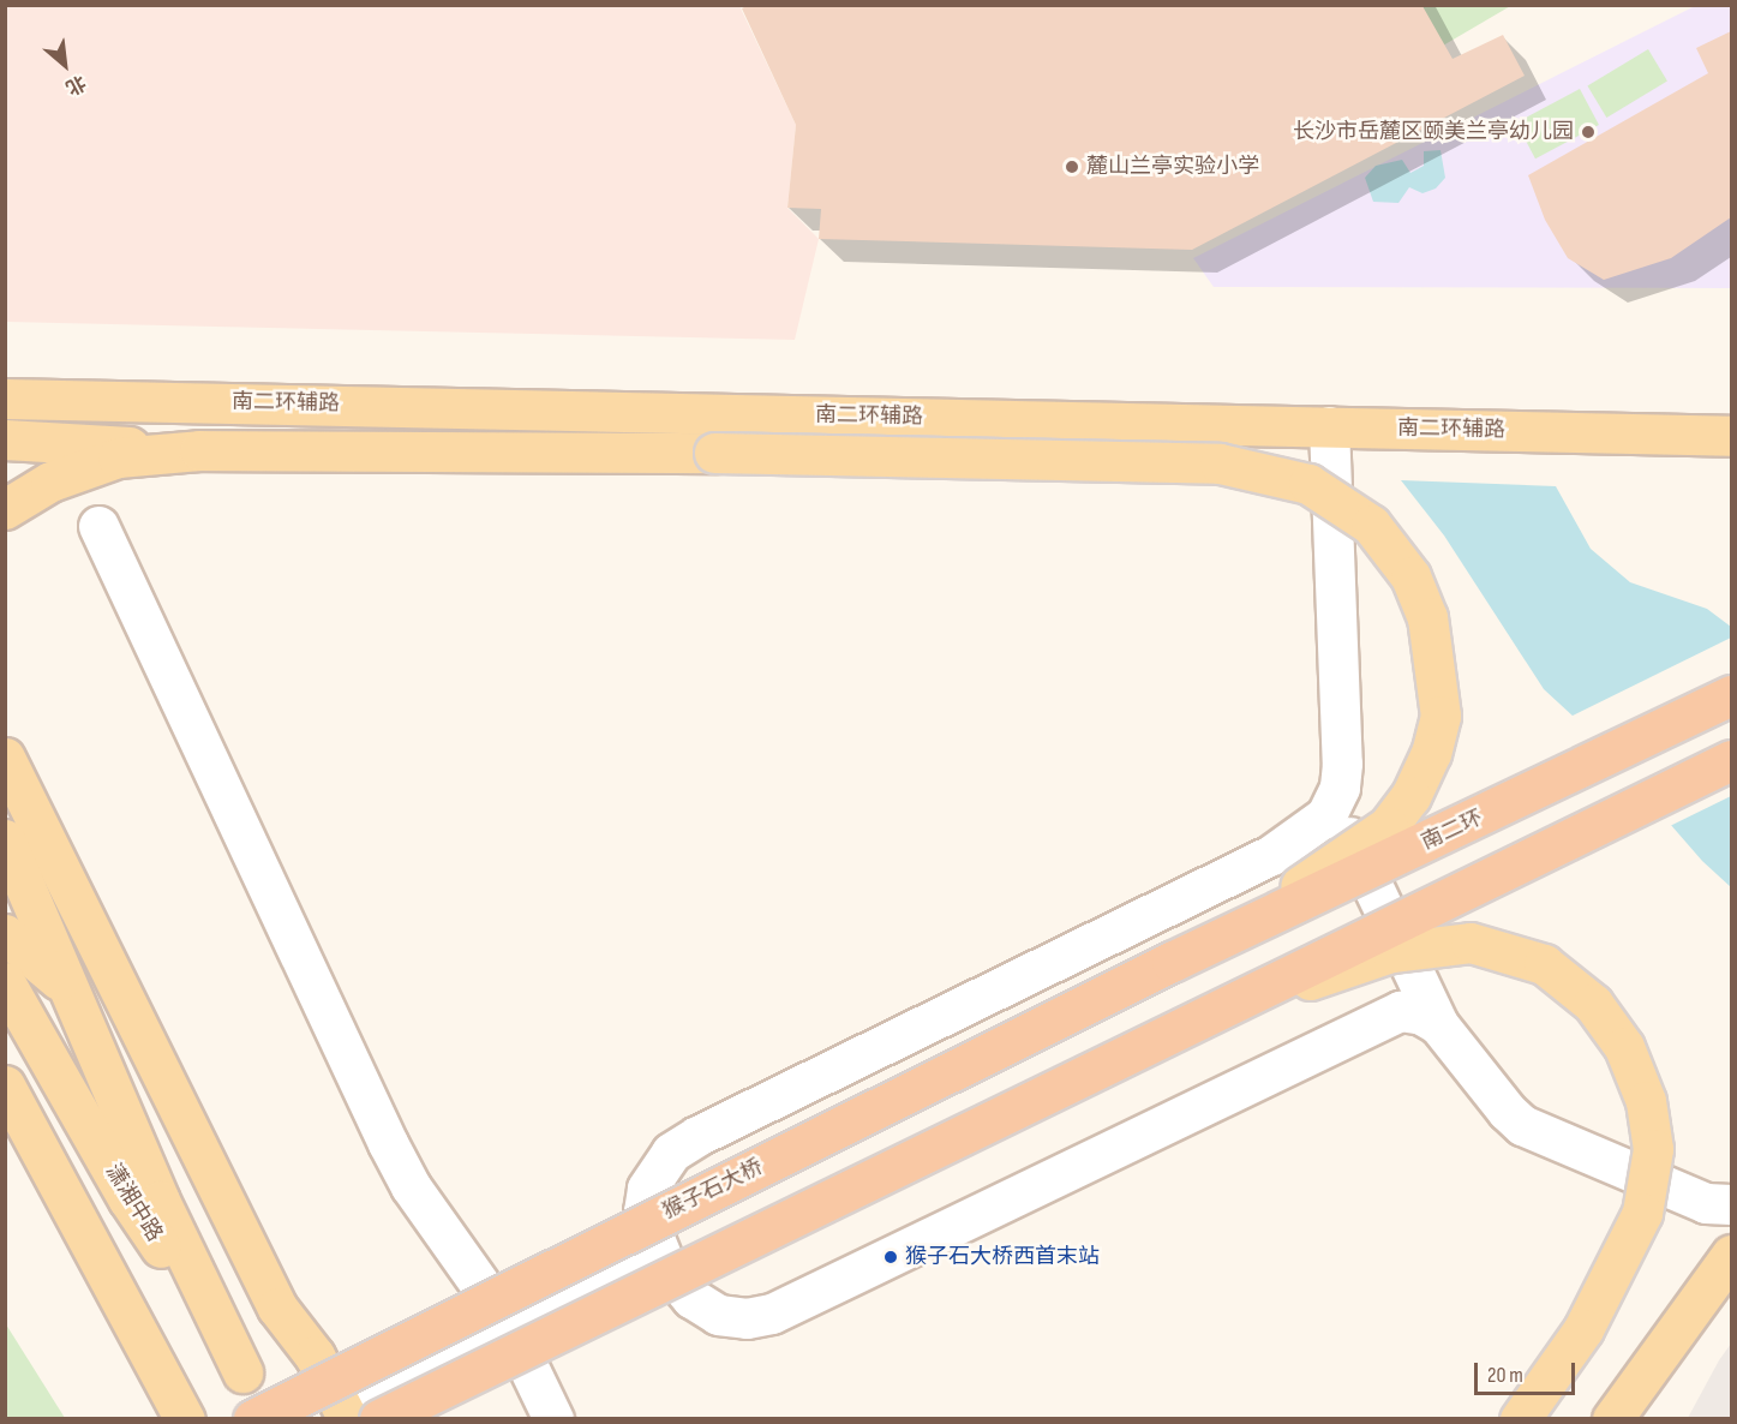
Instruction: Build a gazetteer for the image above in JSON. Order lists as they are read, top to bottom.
{
  "streets": {
    "highway": ["南二环", "猴子石大桥"],
    "main road": ["南二环辅路", "潇湘中路"]
  },
  "crossings": [
    ["南二环", "猴子石大桥"]
  ],
  "places": ["长沙市岳麓区颐美兰亭幼儿园", "麓山兰亭实验小学", "猴子石大桥西首末站"],
  "scale_bar": "20 m",
  "north": "bottom right"
}
